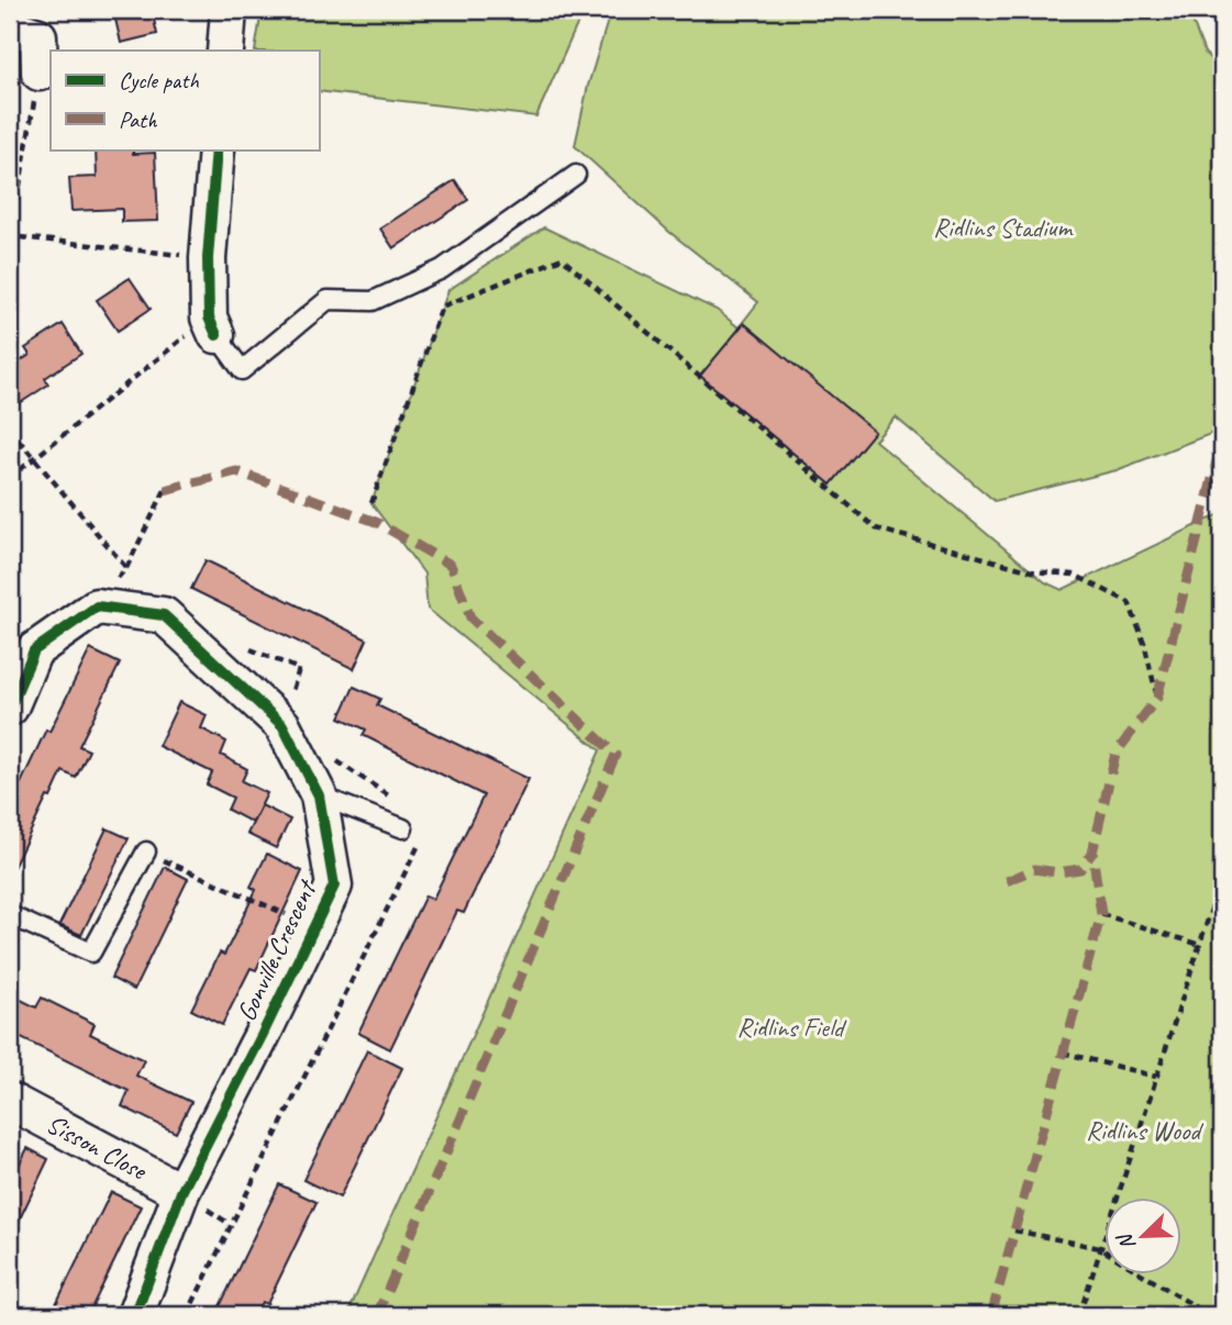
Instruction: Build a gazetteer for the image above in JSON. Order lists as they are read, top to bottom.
{
  "streets": {
    "street": ["Gonville Crescent", "Sisson Close"]
  },
  "crossings": [
    ["Gonville Crescent", "Sisson Close"]
  ],
  "parks": ["Ridlins Stadium", "Ridlins Field", "Ridlins Wood"],
  "legend": ["Cycle path", "Path"],
  "north": "bottom left"
}
